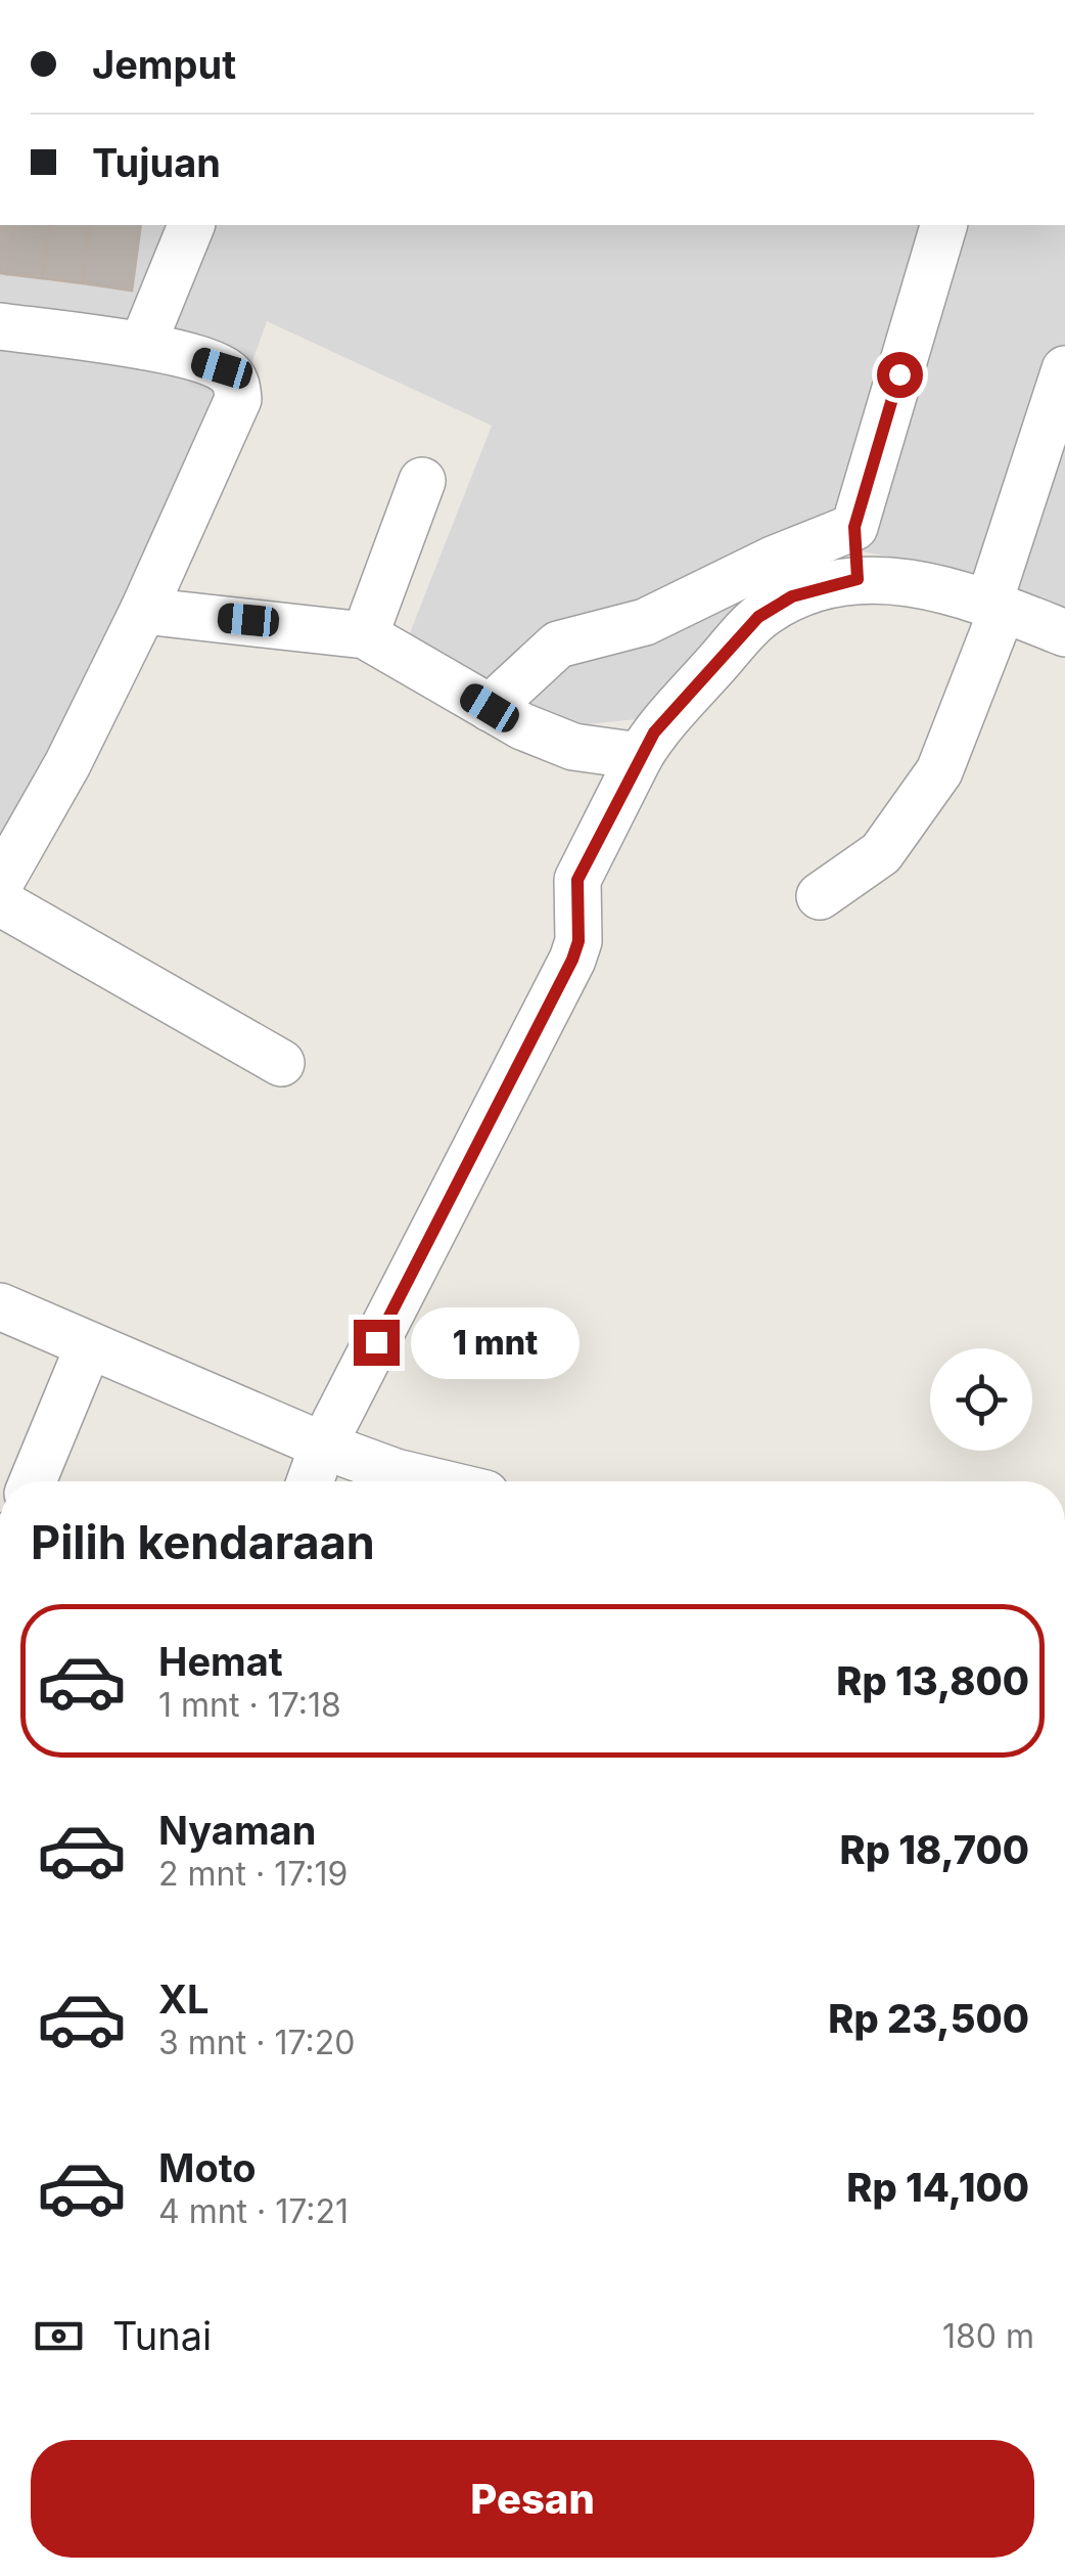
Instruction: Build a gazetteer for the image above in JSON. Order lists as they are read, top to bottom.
{
  "page": {
    "banner": ["Jemput", "Tujuan"],
    "bubble": "1 mnt",
    "heading": "Pilih kendaraan",
    "list": [
      {
        "name": "Hemat",
        "note": "1 mnt · 17:18",
        "value": "Rp 13,800"
      },
      {
        "name": "Nyaman",
        "note": "2 mnt · 17:19",
        "value": "Rp 18,700"
      },
      {
        "name": "XL",
        "note": "3 mnt · 17:20",
        "value": "Rp 23,500"
      },
      {
        "name": "Moto",
        "note": "4 mnt · 17:21",
        "value": "Rp 14,100"
      }
    ],
    "pay": ["Tunai", "180 m"],
    "buttons": "Pesan"
  }
}
